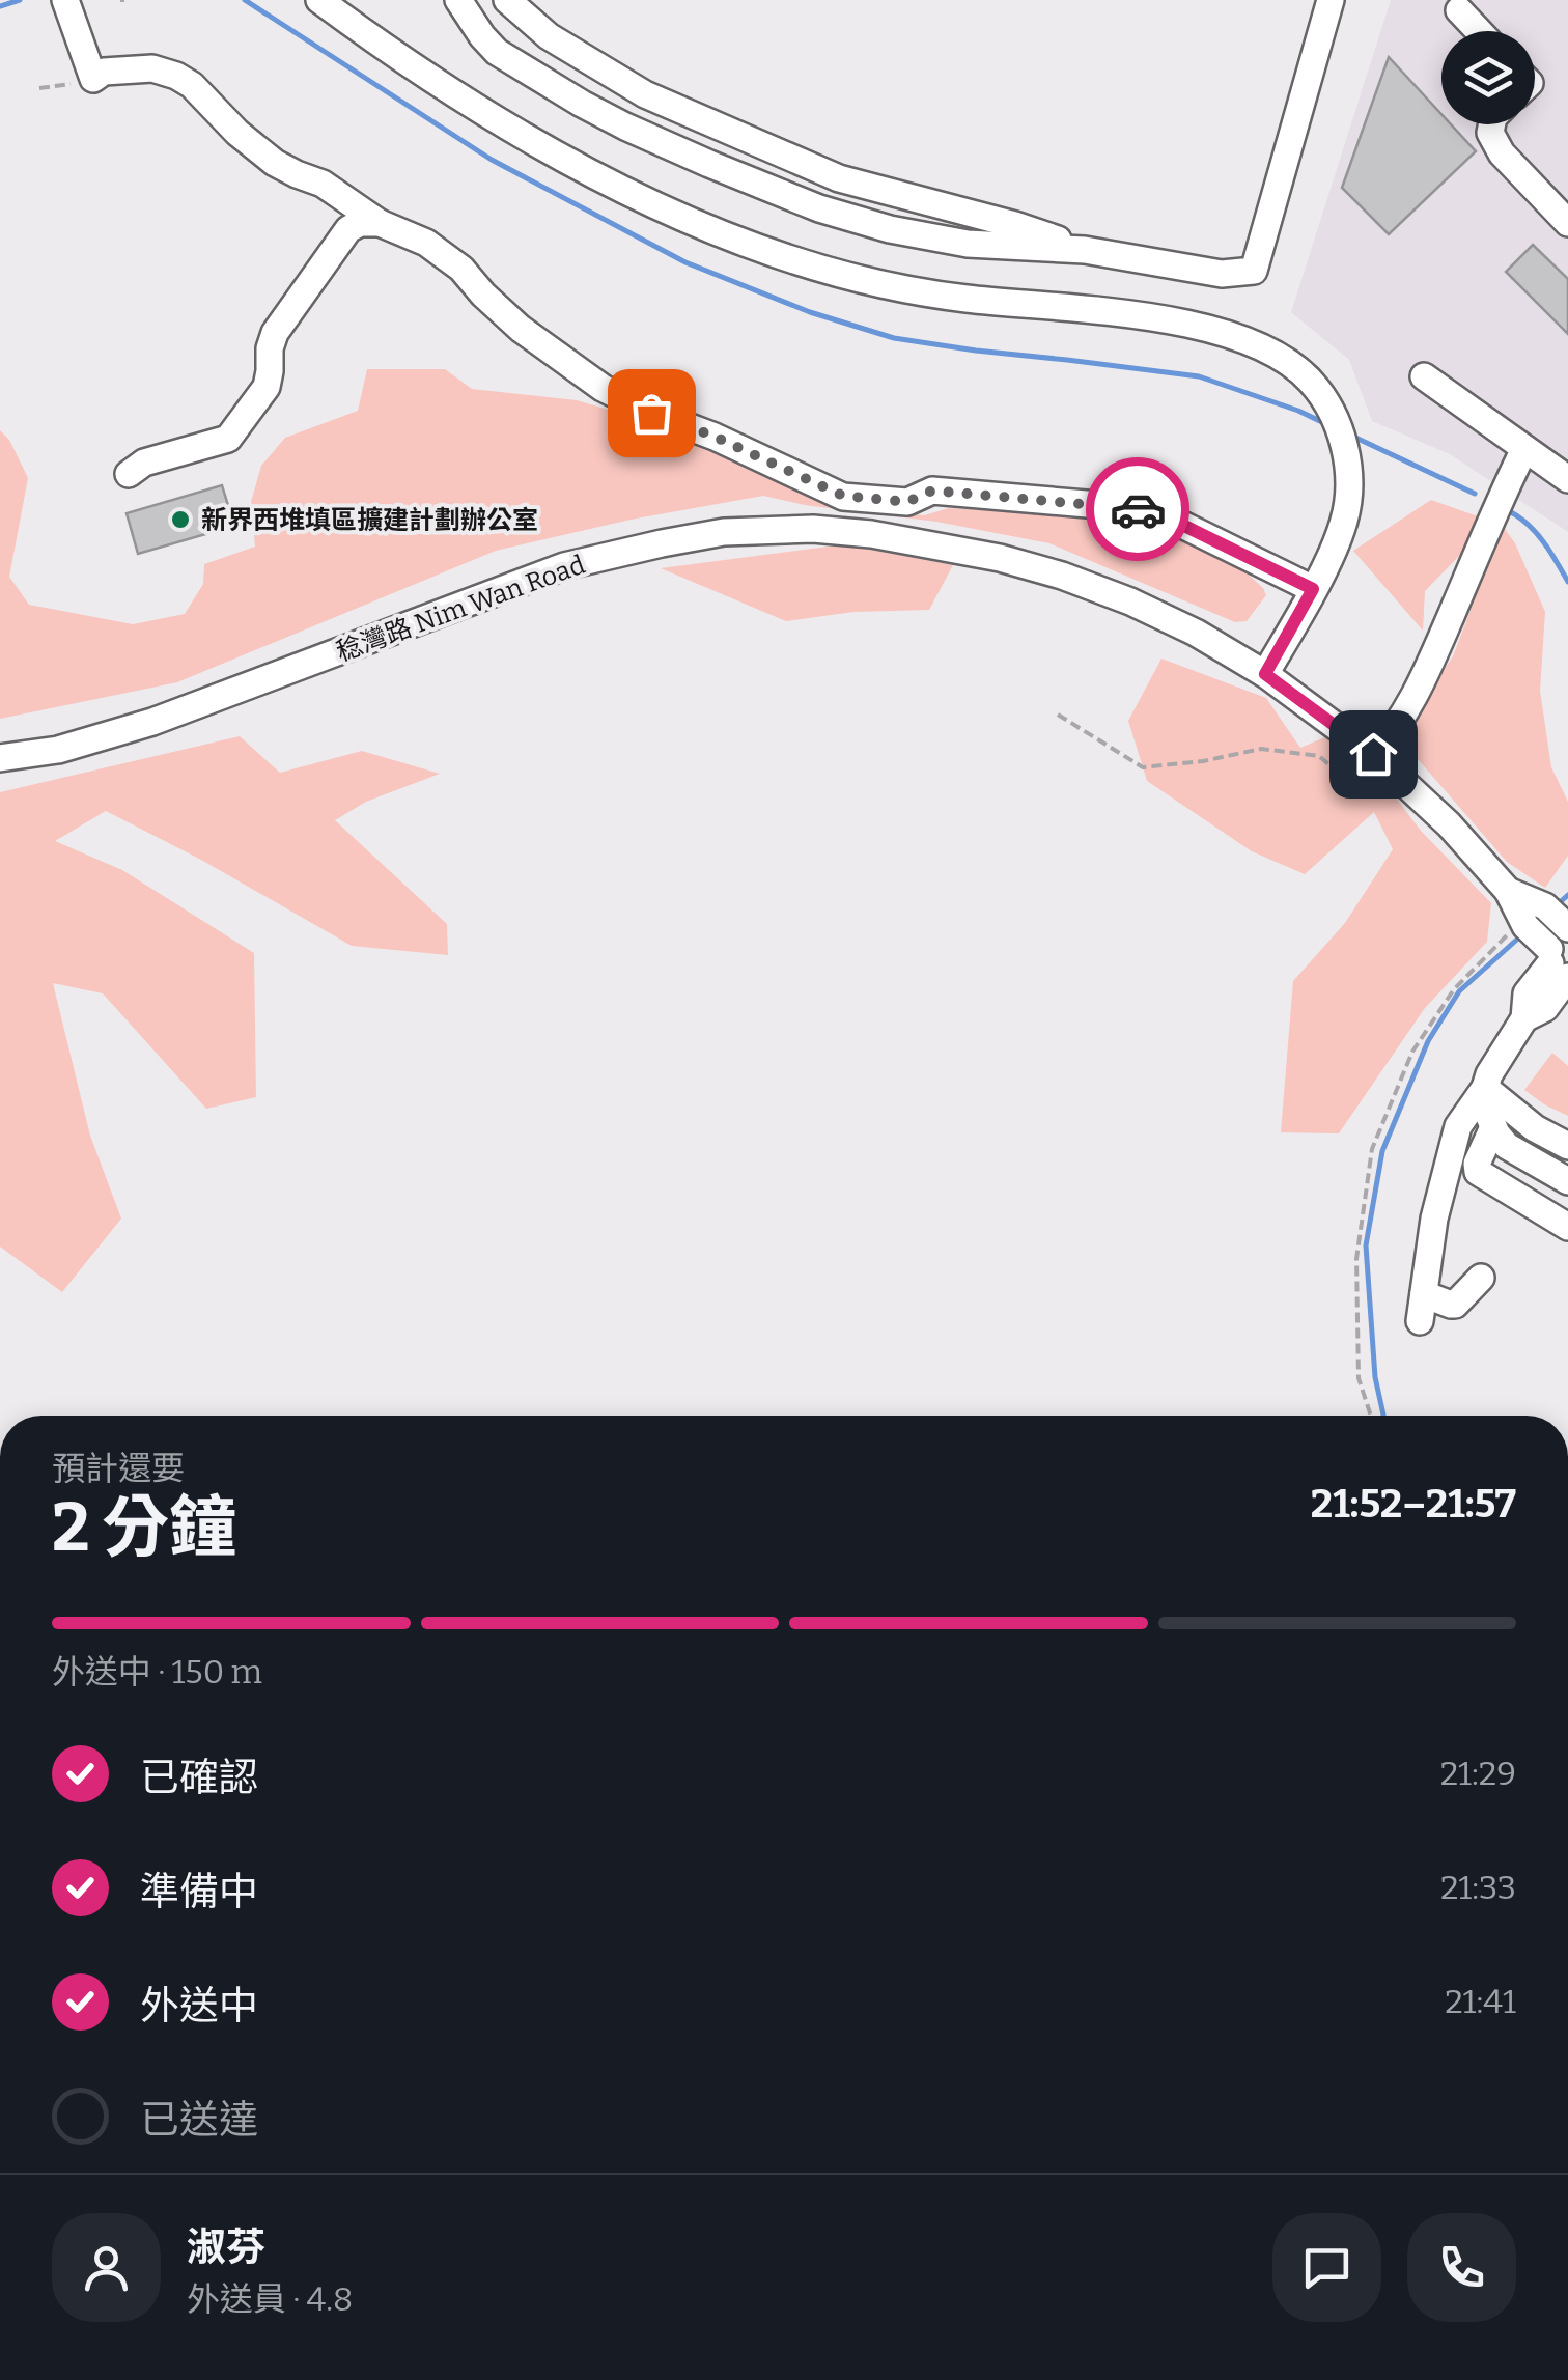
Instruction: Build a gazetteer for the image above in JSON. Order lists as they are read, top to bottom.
{
  "streets": {
    "street": ["稔灣路 Nim Wan Road"]
  },
  "places": ["新界西堆填區擴建計劃辦公室"],
  "page": {
    "heading": ["2 分鐘", "預計還要", "21:52–21:57"],
    "panel": ["淑芬", "外送員 · 4.8"],
    "bar": "外送中 · 150 m",
    "list": [
      ["已確認", "21:29"],
      ["準備中", "21:33"],
      ["外送中", "21:41"],
      "已送達"
    ]
  }
}
